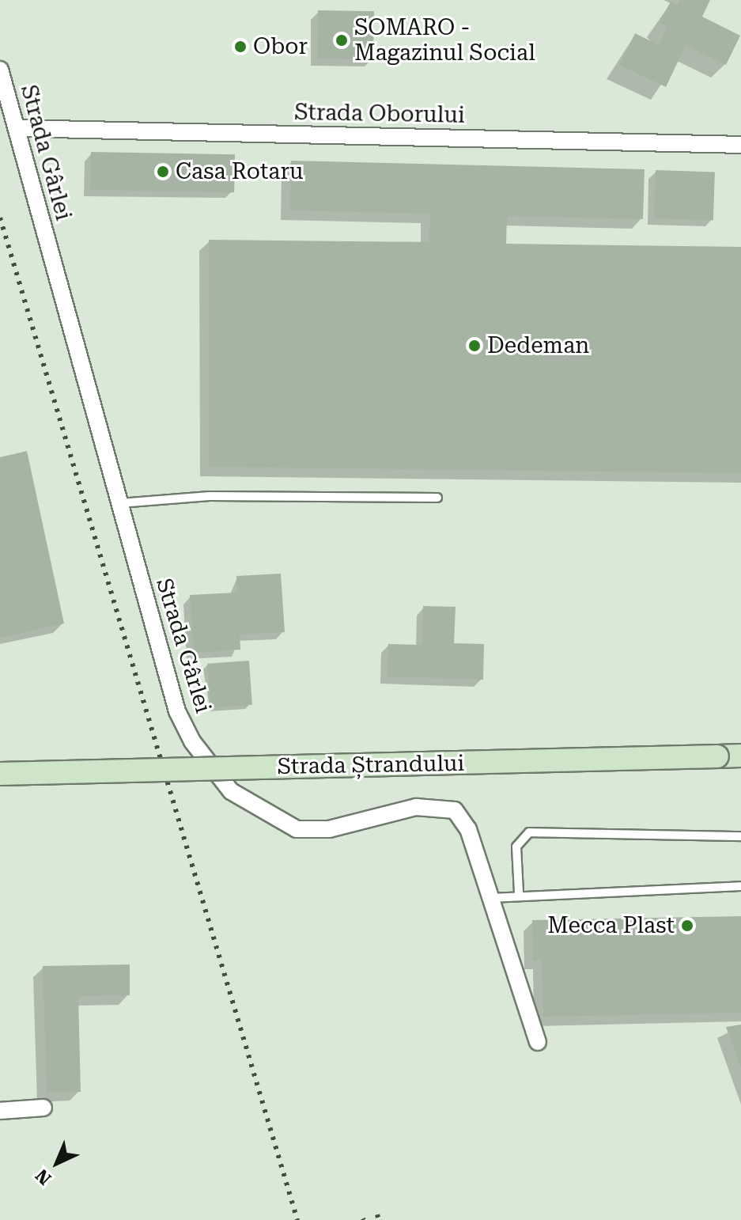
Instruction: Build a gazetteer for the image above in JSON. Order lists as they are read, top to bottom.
{
  "streets": {
    "main road": ["Strada Ștrandului"],
    "street": ["Strada Oborului", "Strada Gârlei"]
  },
  "crossings": [
    ["Strada Oborului", "Strada Gârlei"]
  ],
  "places": [
    "SOMARO - Magazinul Social",
    "Obor",
    "Casa Rotaru",
    "Dedeman",
    "Mecca Plast"
  ],
  "north": "bottom left"
}
